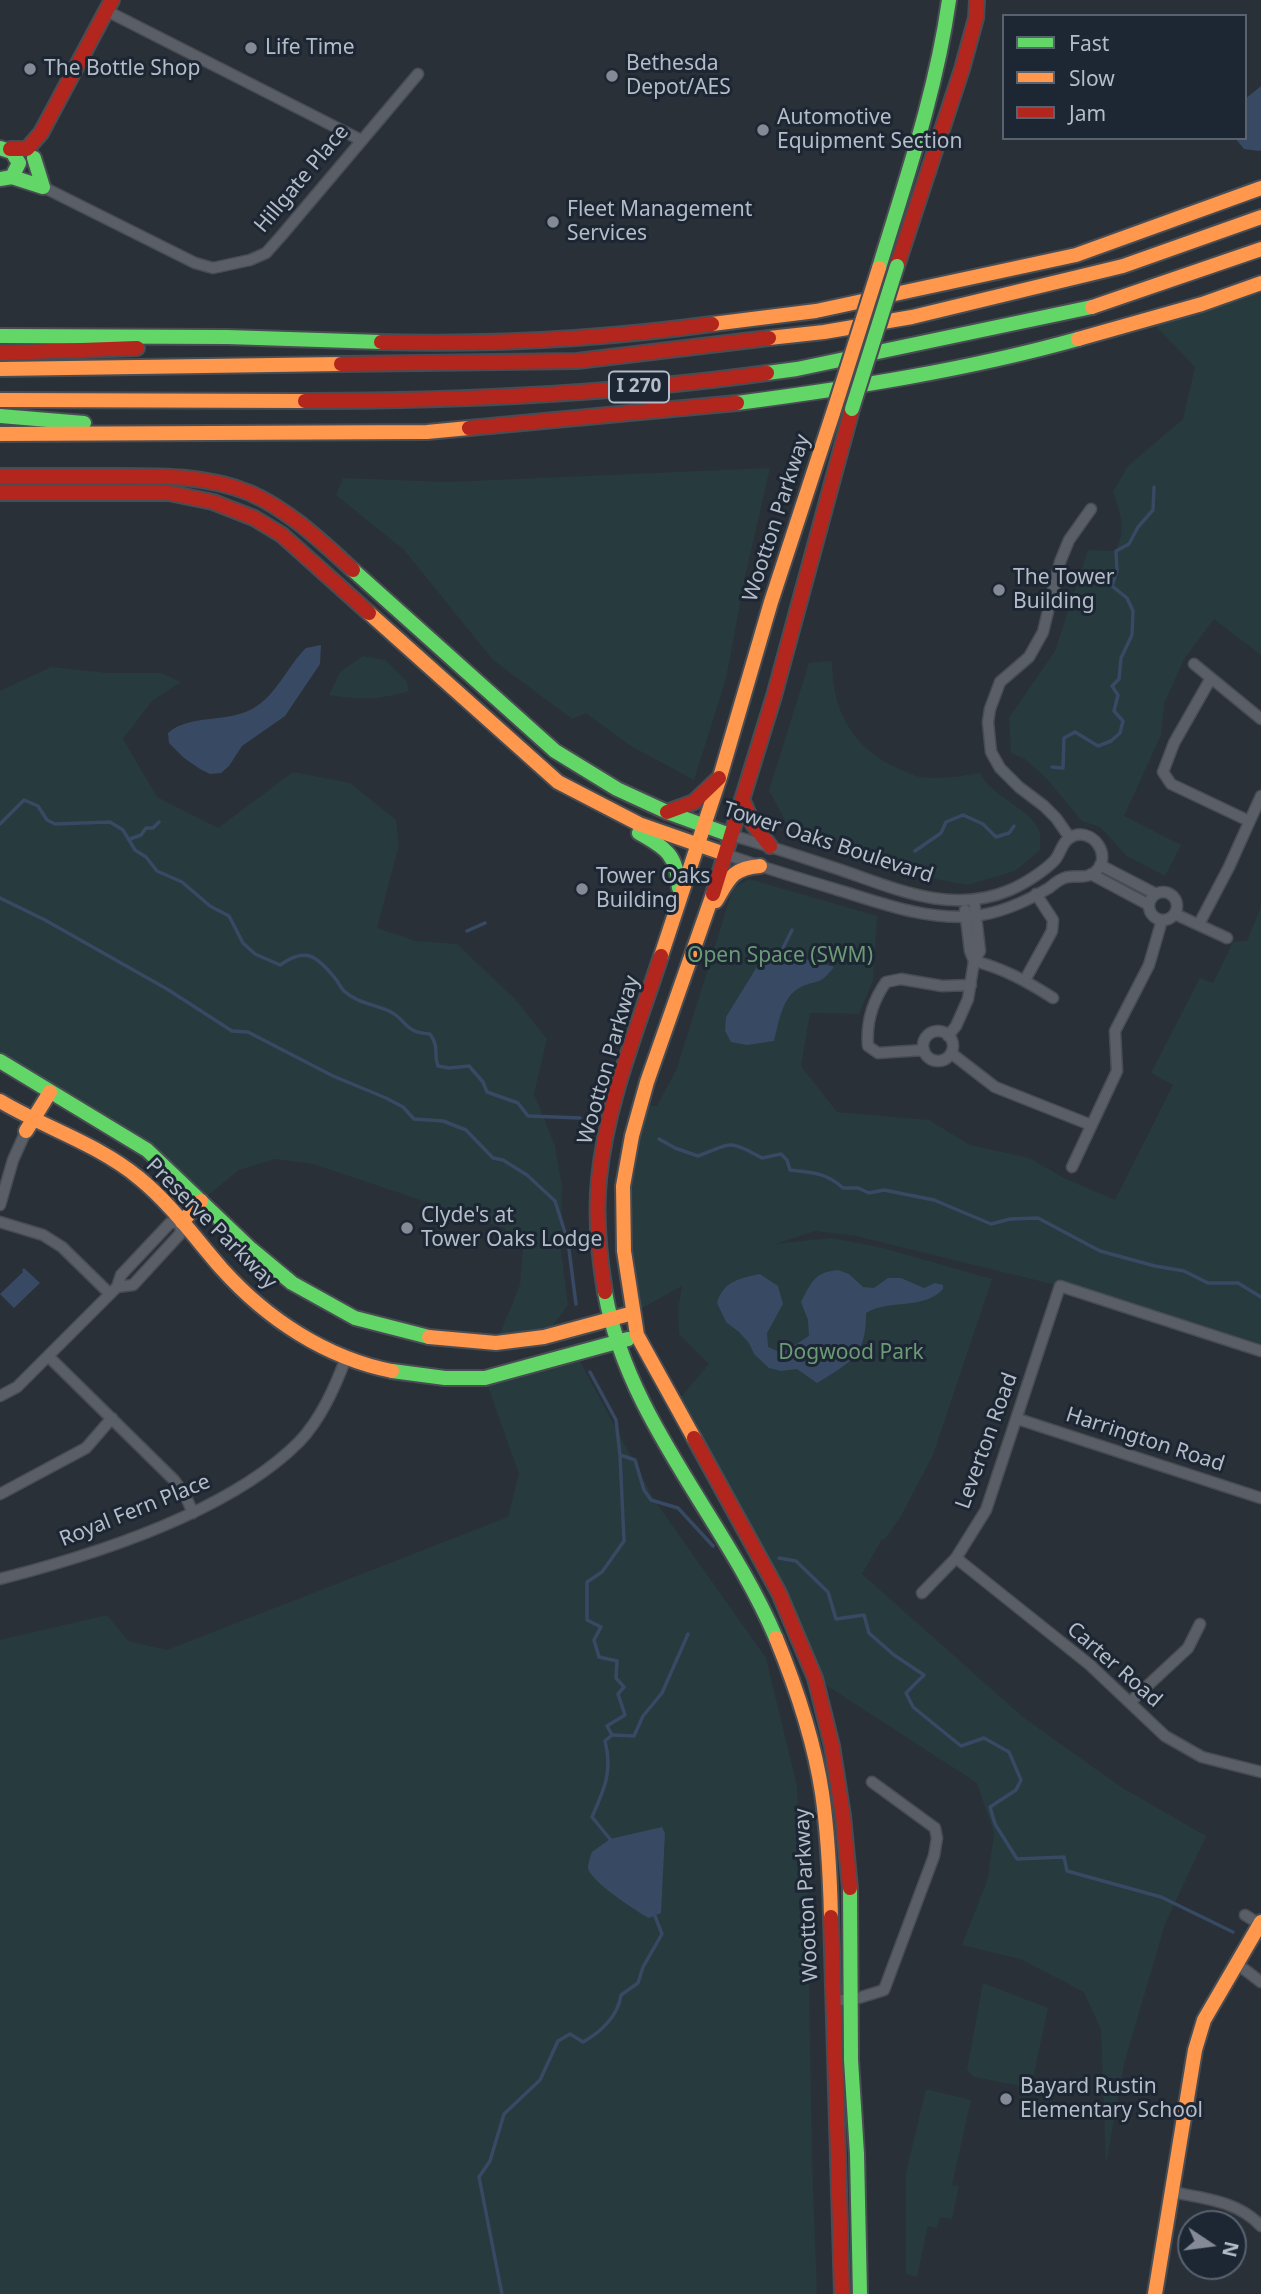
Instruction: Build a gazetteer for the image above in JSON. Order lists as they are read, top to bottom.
{
  "streets": {
    "main road": [
      "I 270",
      "Wootton Parkway",
      "Tower Oaks Boulevard",
      "Preserve Parkway"
    ],
    "street": [
      "Hillgate Place",
      "Harrington Road",
      "Leverton Road",
      "Royal Fern Place",
      "Carter Road"
    ]
  },
  "crossings": [
    ["Wootton Parkway", "Tower Oaks Boulevard"],
    ["Wootton Parkway", "Preserve Parkway"],
    ["Preserve Parkway", "Royal Fern Place"],
    ["Harrington Road", "Leverton Road"],
    ["Leverton Road", "Carter Road"]
  ],
  "parks": ["Open Space (SWM)", "Dogwood Park"],
  "places": [
    "Life Time",
    "The Bottle Shop",
    "Bethesda Depot/AES",
    "Automotive Equipment Section",
    "Fleet Management Services",
    "The Tower Building",
    "Tower Oaks Building",
    "Clyde's at Tower Oaks Lodge",
    "Bayard Rustin Elementary School"
  ],
  "legend": ["Fast", "Slow", "Jam"],
  "north": "right"
}
